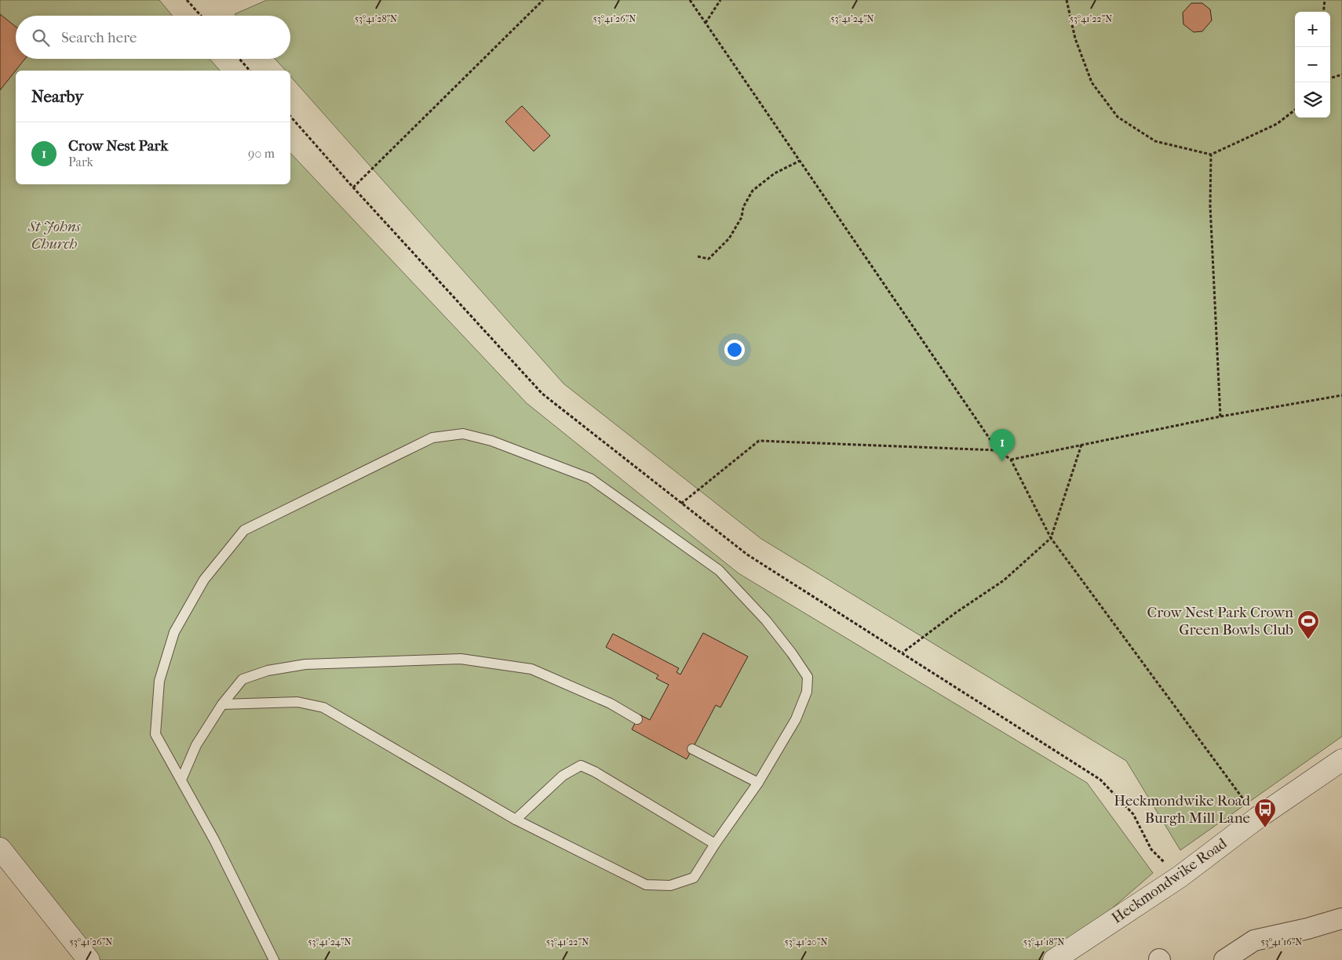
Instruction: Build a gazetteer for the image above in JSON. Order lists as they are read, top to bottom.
{
  "streets": {
    "main road": ["Heckmondwike Road"]
  },
  "parks": ["St Johns Church"],
  "places": {
    "sports": ["Crow Nest Park Crown Green Bowls Club"],
    "bus stop": ["Heckmondwike Road Burgh Mill Lane"]
  },
  "page": {
    "map_buttons": ["+", "−"],
    "search": "Search here",
    "heading": "Nearby",
    "list": [
      {
        "mark": "1",
        "name": "Crow Nest Park",
        "note": "Park",
        "value": "90 m"
      }
    ],
    "pins": "1"
  },
  "coordinates": [
    "53°41'28\"N",
    "53°41'26\"N",
    "53°41'24\"N",
    "53°41'22\"N",
    "53°41'20\"N",
    "53°41'18\"N",
    "53°41'16\"N"
  ]
}
